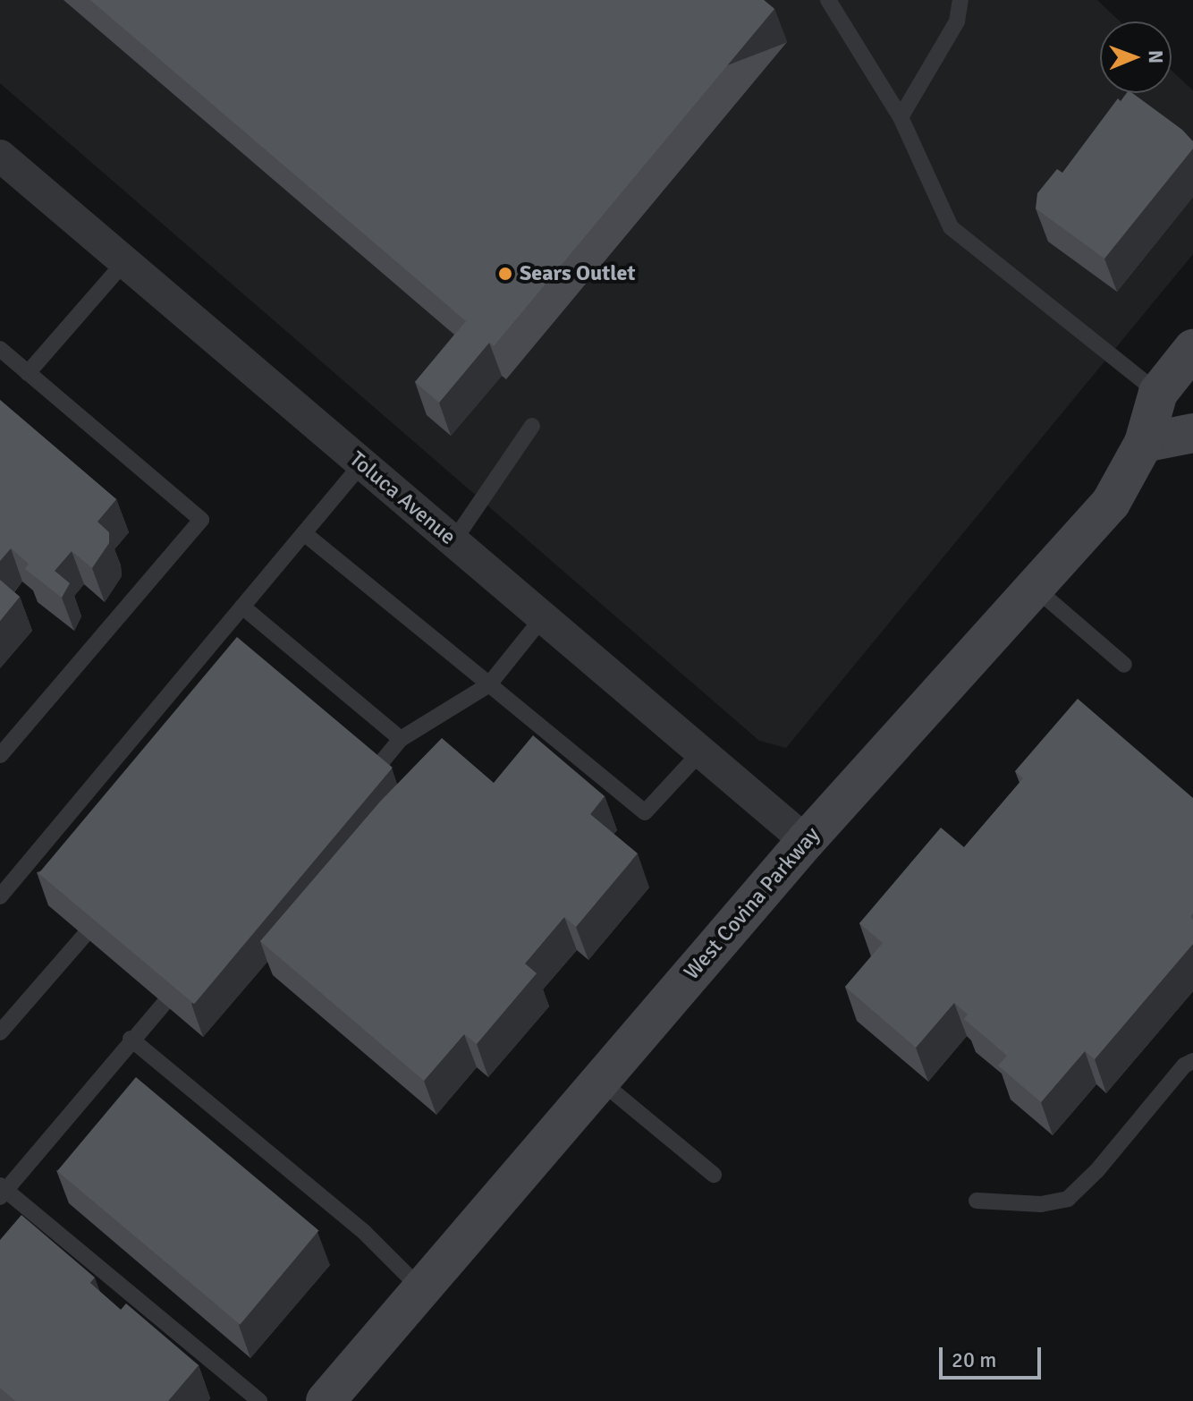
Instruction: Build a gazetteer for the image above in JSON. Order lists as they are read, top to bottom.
{
  "streets": {
    "street": ["Toluca Avenue", "West Covina Parkway"]
  },
  "crossings": [
    ["Toluca Avenue", "West Covina Parkway"]
  ],
  "places": ["Sears Outlet"],
  "scale_bar": "20 m",
  "north": "right"
}
